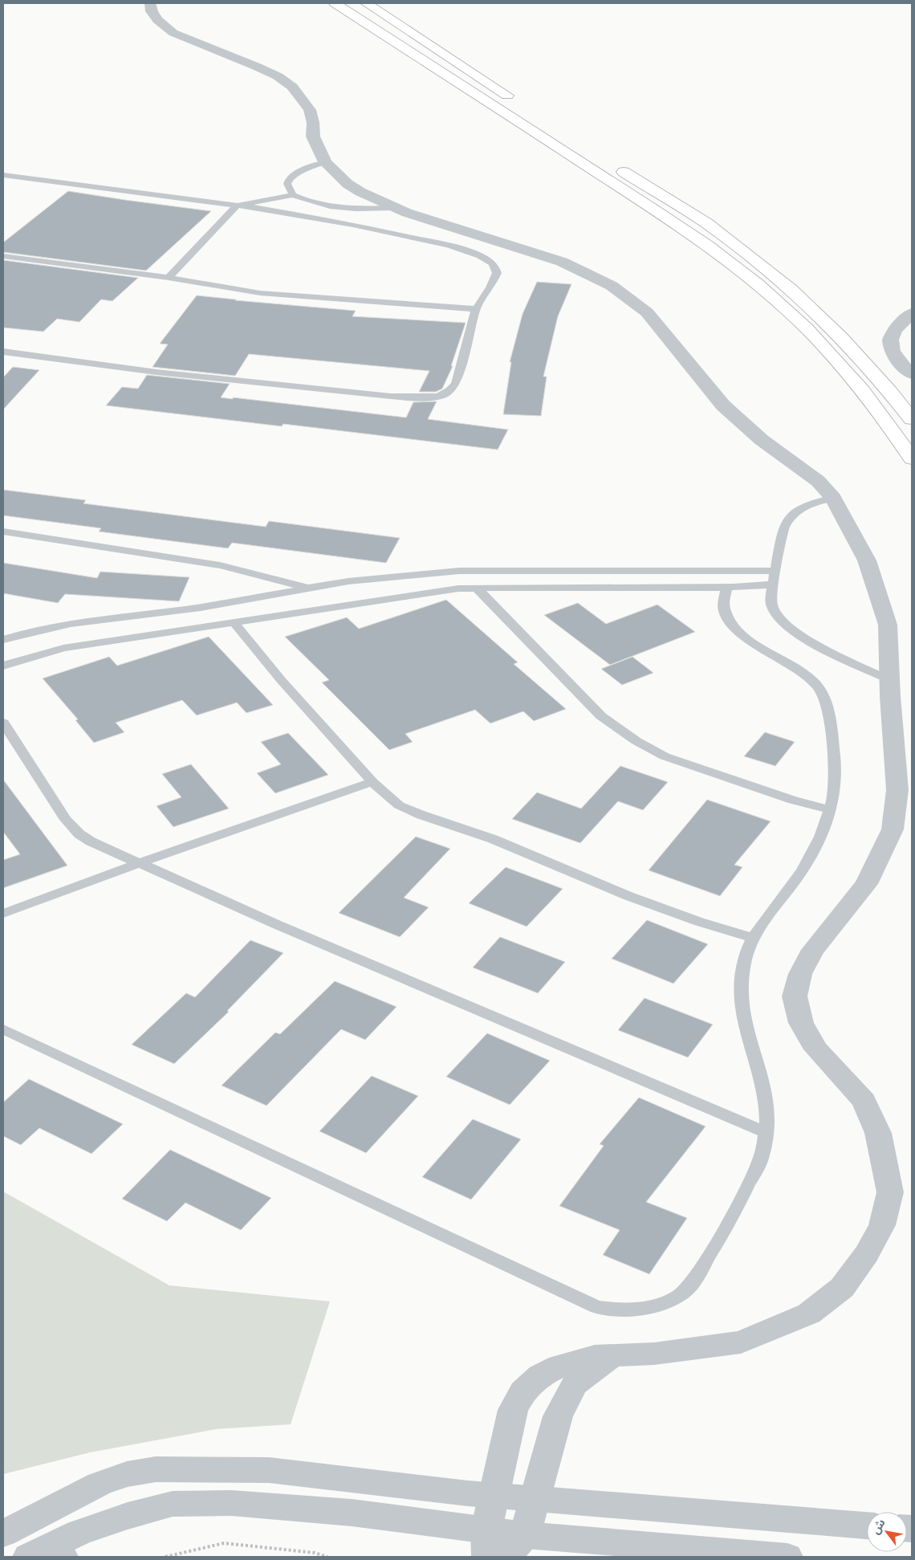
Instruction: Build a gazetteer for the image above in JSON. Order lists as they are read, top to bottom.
{
  "north": "top left"
}
